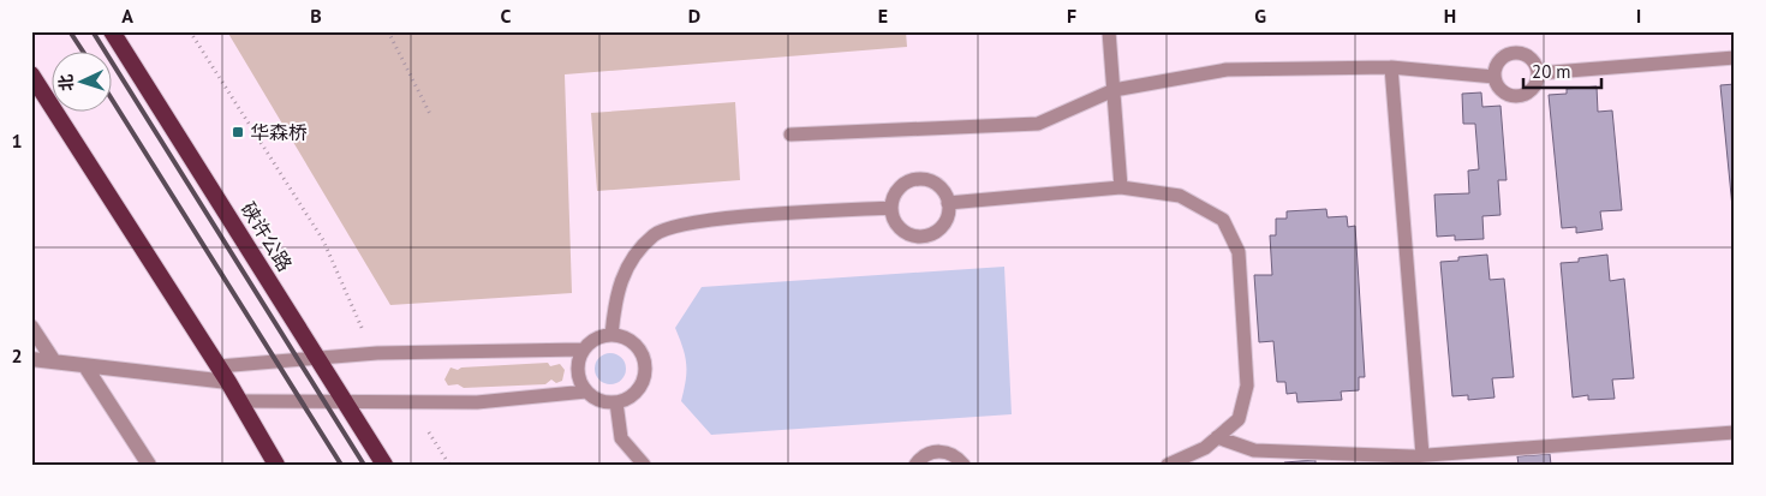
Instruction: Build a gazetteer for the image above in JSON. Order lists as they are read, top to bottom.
{
  "streets": {
    "highway": ["硖许公路"]
  },
  "places": {
    "transit": ["华森桥"]
  },
  "scale_bar": "20 m",
  "north": "left",
  "grid": {
    "columns": [
      "A",
      "B",
      "C",
      "D",
      "E",
      "F",
      "G",
      "H",
      "I"
    ],
    "rows": ["1", "2"]
  }
}
